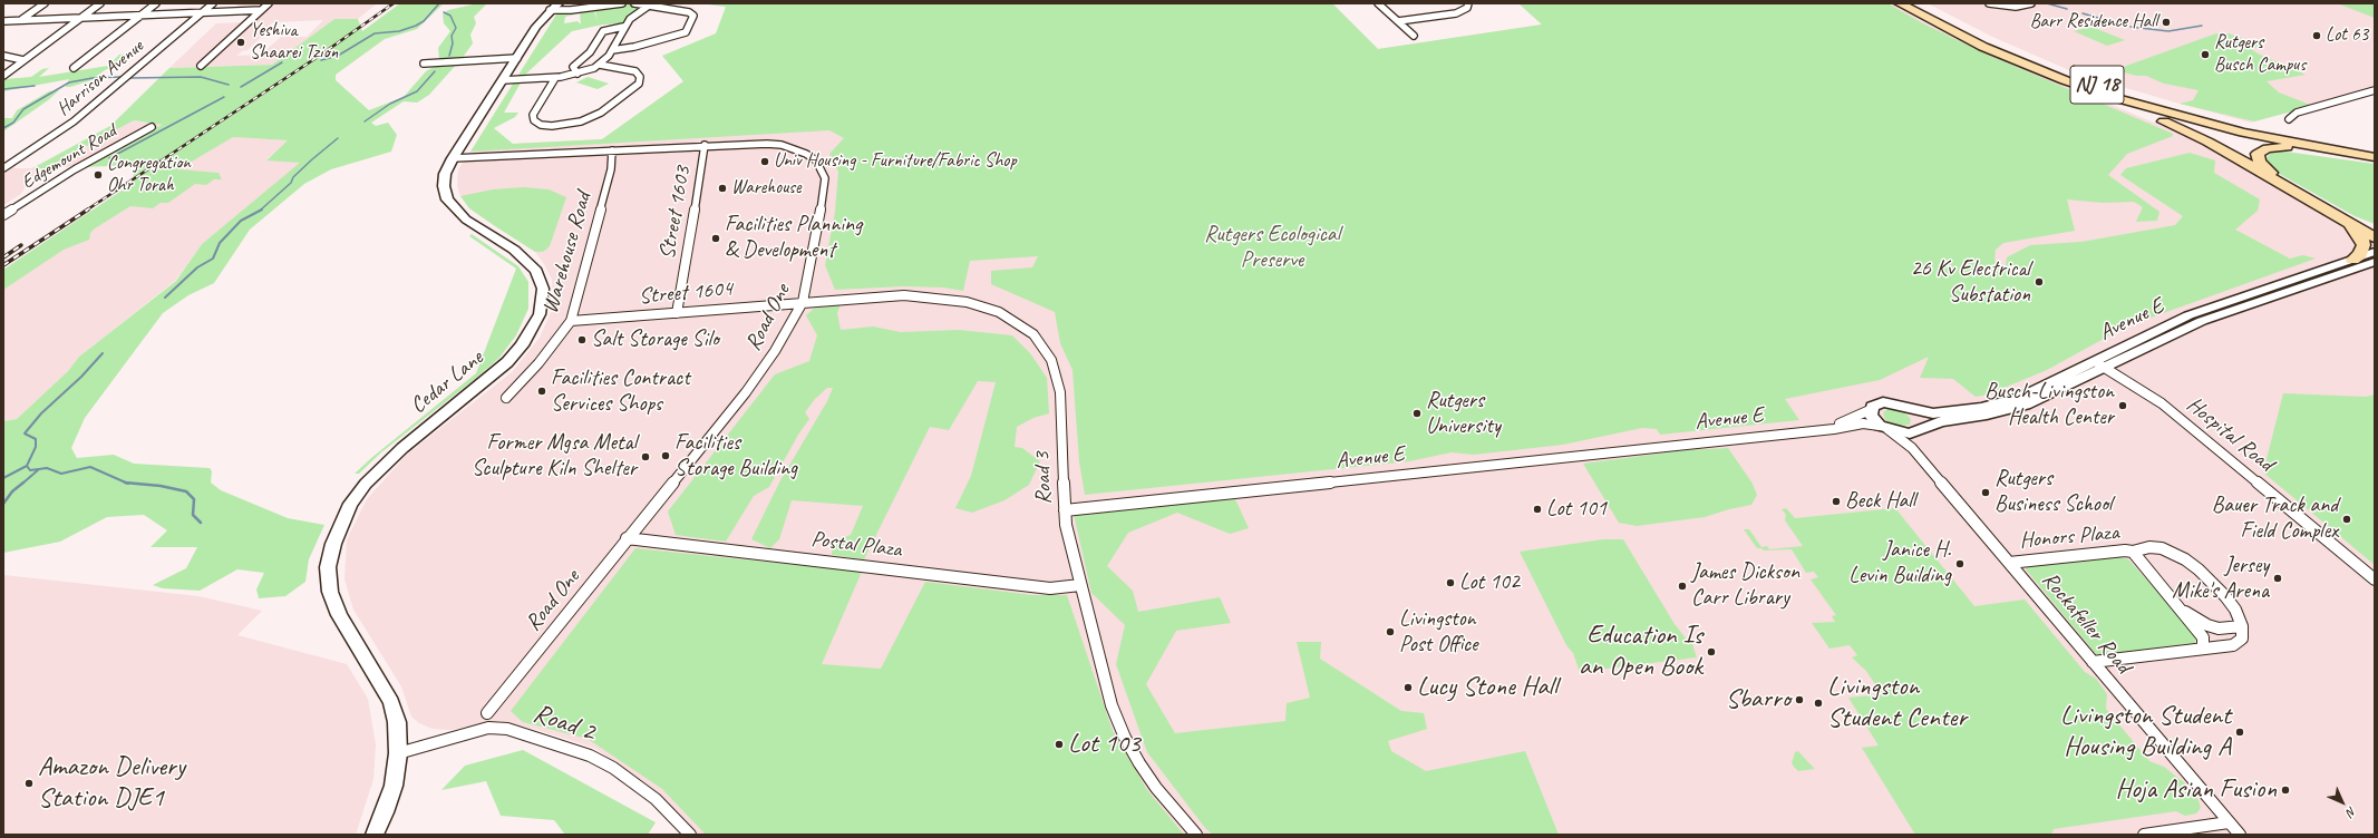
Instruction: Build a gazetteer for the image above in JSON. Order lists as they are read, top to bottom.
{
  "streets": {
    "highway": ["NJ 18"],
    "street": [
      "Harrison Avenue",
      "Edgemount Road",
      "Street 1603",
      "Warehouse Road",
      "Street 1604",
      "Road One",
      "Avenue E",
      "Cedar Lane",
      "Hospital Road",
      "Road 3",
      "Honors Plaza",
      "Postal Plaza",
      "Rockafeller Road",
      "Road 2"
    ]
  },
  "crossings": [
    ["Street 1603", "Street 1604"],
    ["Street 1603", "Road One"],
    ["Warehouse Road", "Street 1604"],
    ["Warehouse Road", "Road One"],
    ["Street 1604", "Road One"],
    ["Street 1604", "Road 3"],
    ["Road One", "Cedar Lane"],
    ["Road One", "Road 3"],
    ["Road One", "Postal Plaza"],
    ["Avenue E", "Hospital Road"],
    ["Avenue E", "Road 3"],
    ["Avenue E", "Rockafeller Road"],
    ["Cedar Lane", "Road 2"],
    ["Road 3", "Postal Plaza"],
    ["Honors Plaza", "Rockafeller Road"]
  ],
  "parks": ["Rutgers Ecological Preserve"],
  "places": [
    "Barr Residence Hall",
    "Lot 63",
    "Yeshiva Shaarei Tzion",
    "Rutgers Busch Campus",
    "Univ Housing - Furniture/Fabric Shop",
    "Congregation Ohr Torah",
    "Warehouse",
    "Facilities Planning & Development",
    "26 Kv Electrical Substation",
    "Salt Storage Silo",
    "Facilities Contract Services Shops",
    "Busch-Livingston Health Center",
    "Rutgers University",
    "Facilities Storage Building",
    "Former Mgsa Metal Sculpture Kiln Shelter",
    "Rutgers Business School",
    "Beck Hall",
    "Lot 101",
    "Bauer Track and Field Complex",
    "Janice H. Levin Building",
    "Jersey Mike's Arena",
    "Lot 102",
    "James Dickson Carr Library",
    "Livingston Post Office",
    "Education Is an Open Book",
    "Lucy Stone Hall",
    "Sbarro",
    "Livingston Student Center",
    "Livingston Student Housing Building A",
    "Lot 103",
    "Amazon Delivery Station DJE1",
    "Hoja Asian Fusion"
  ],
  "north": "bottom right"
}
